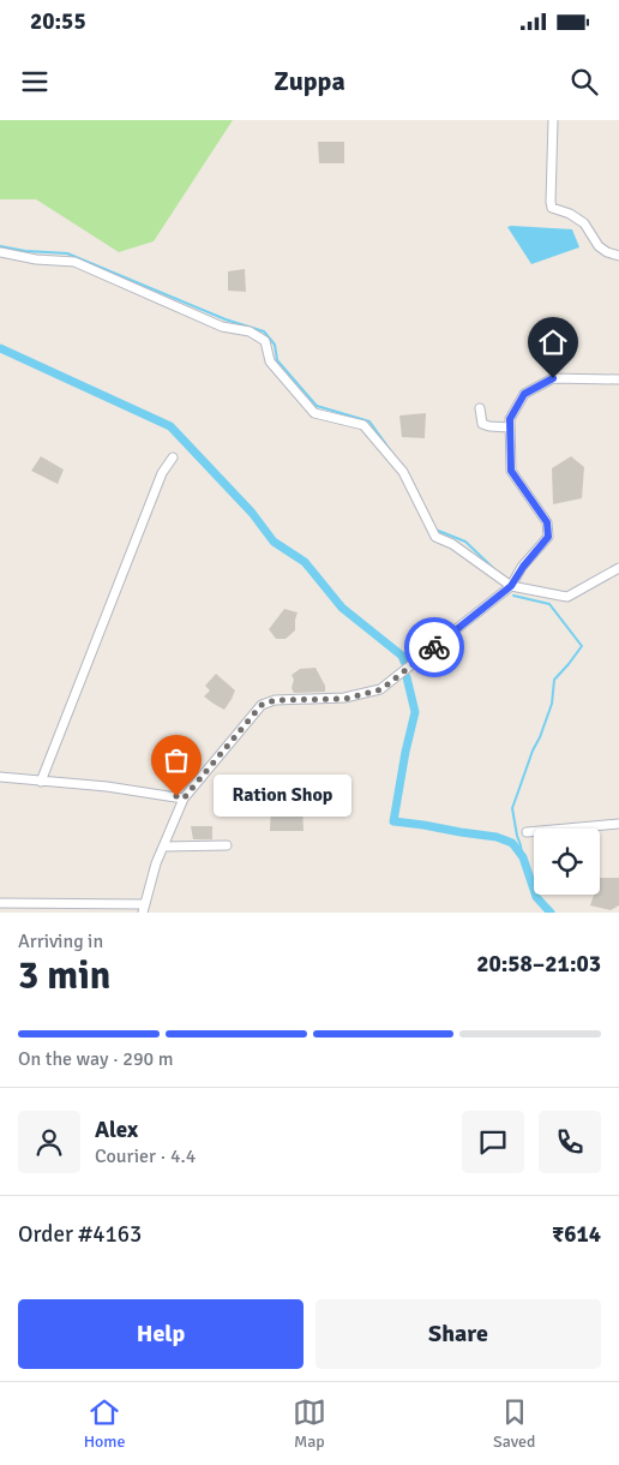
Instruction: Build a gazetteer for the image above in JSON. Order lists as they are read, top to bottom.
{
  "places": ["Ration Shop"],
  "page": {
    "status": "20:55",
    "header": "Zuppa",
    "bubble": "Ration Shop",
    "heading": ["3 min", "Arriving in", "20:58–21:03"],
    "panel": [
      "Alex",
      "Courier · 4.4",
      "Order #4163",
      "₹614"
    ],
    "bar": "On the way · 290 m",
    "buttons": ["Help", "Share"],
    "tabs": ["Home", "Map", "Saved"]
  }
}
